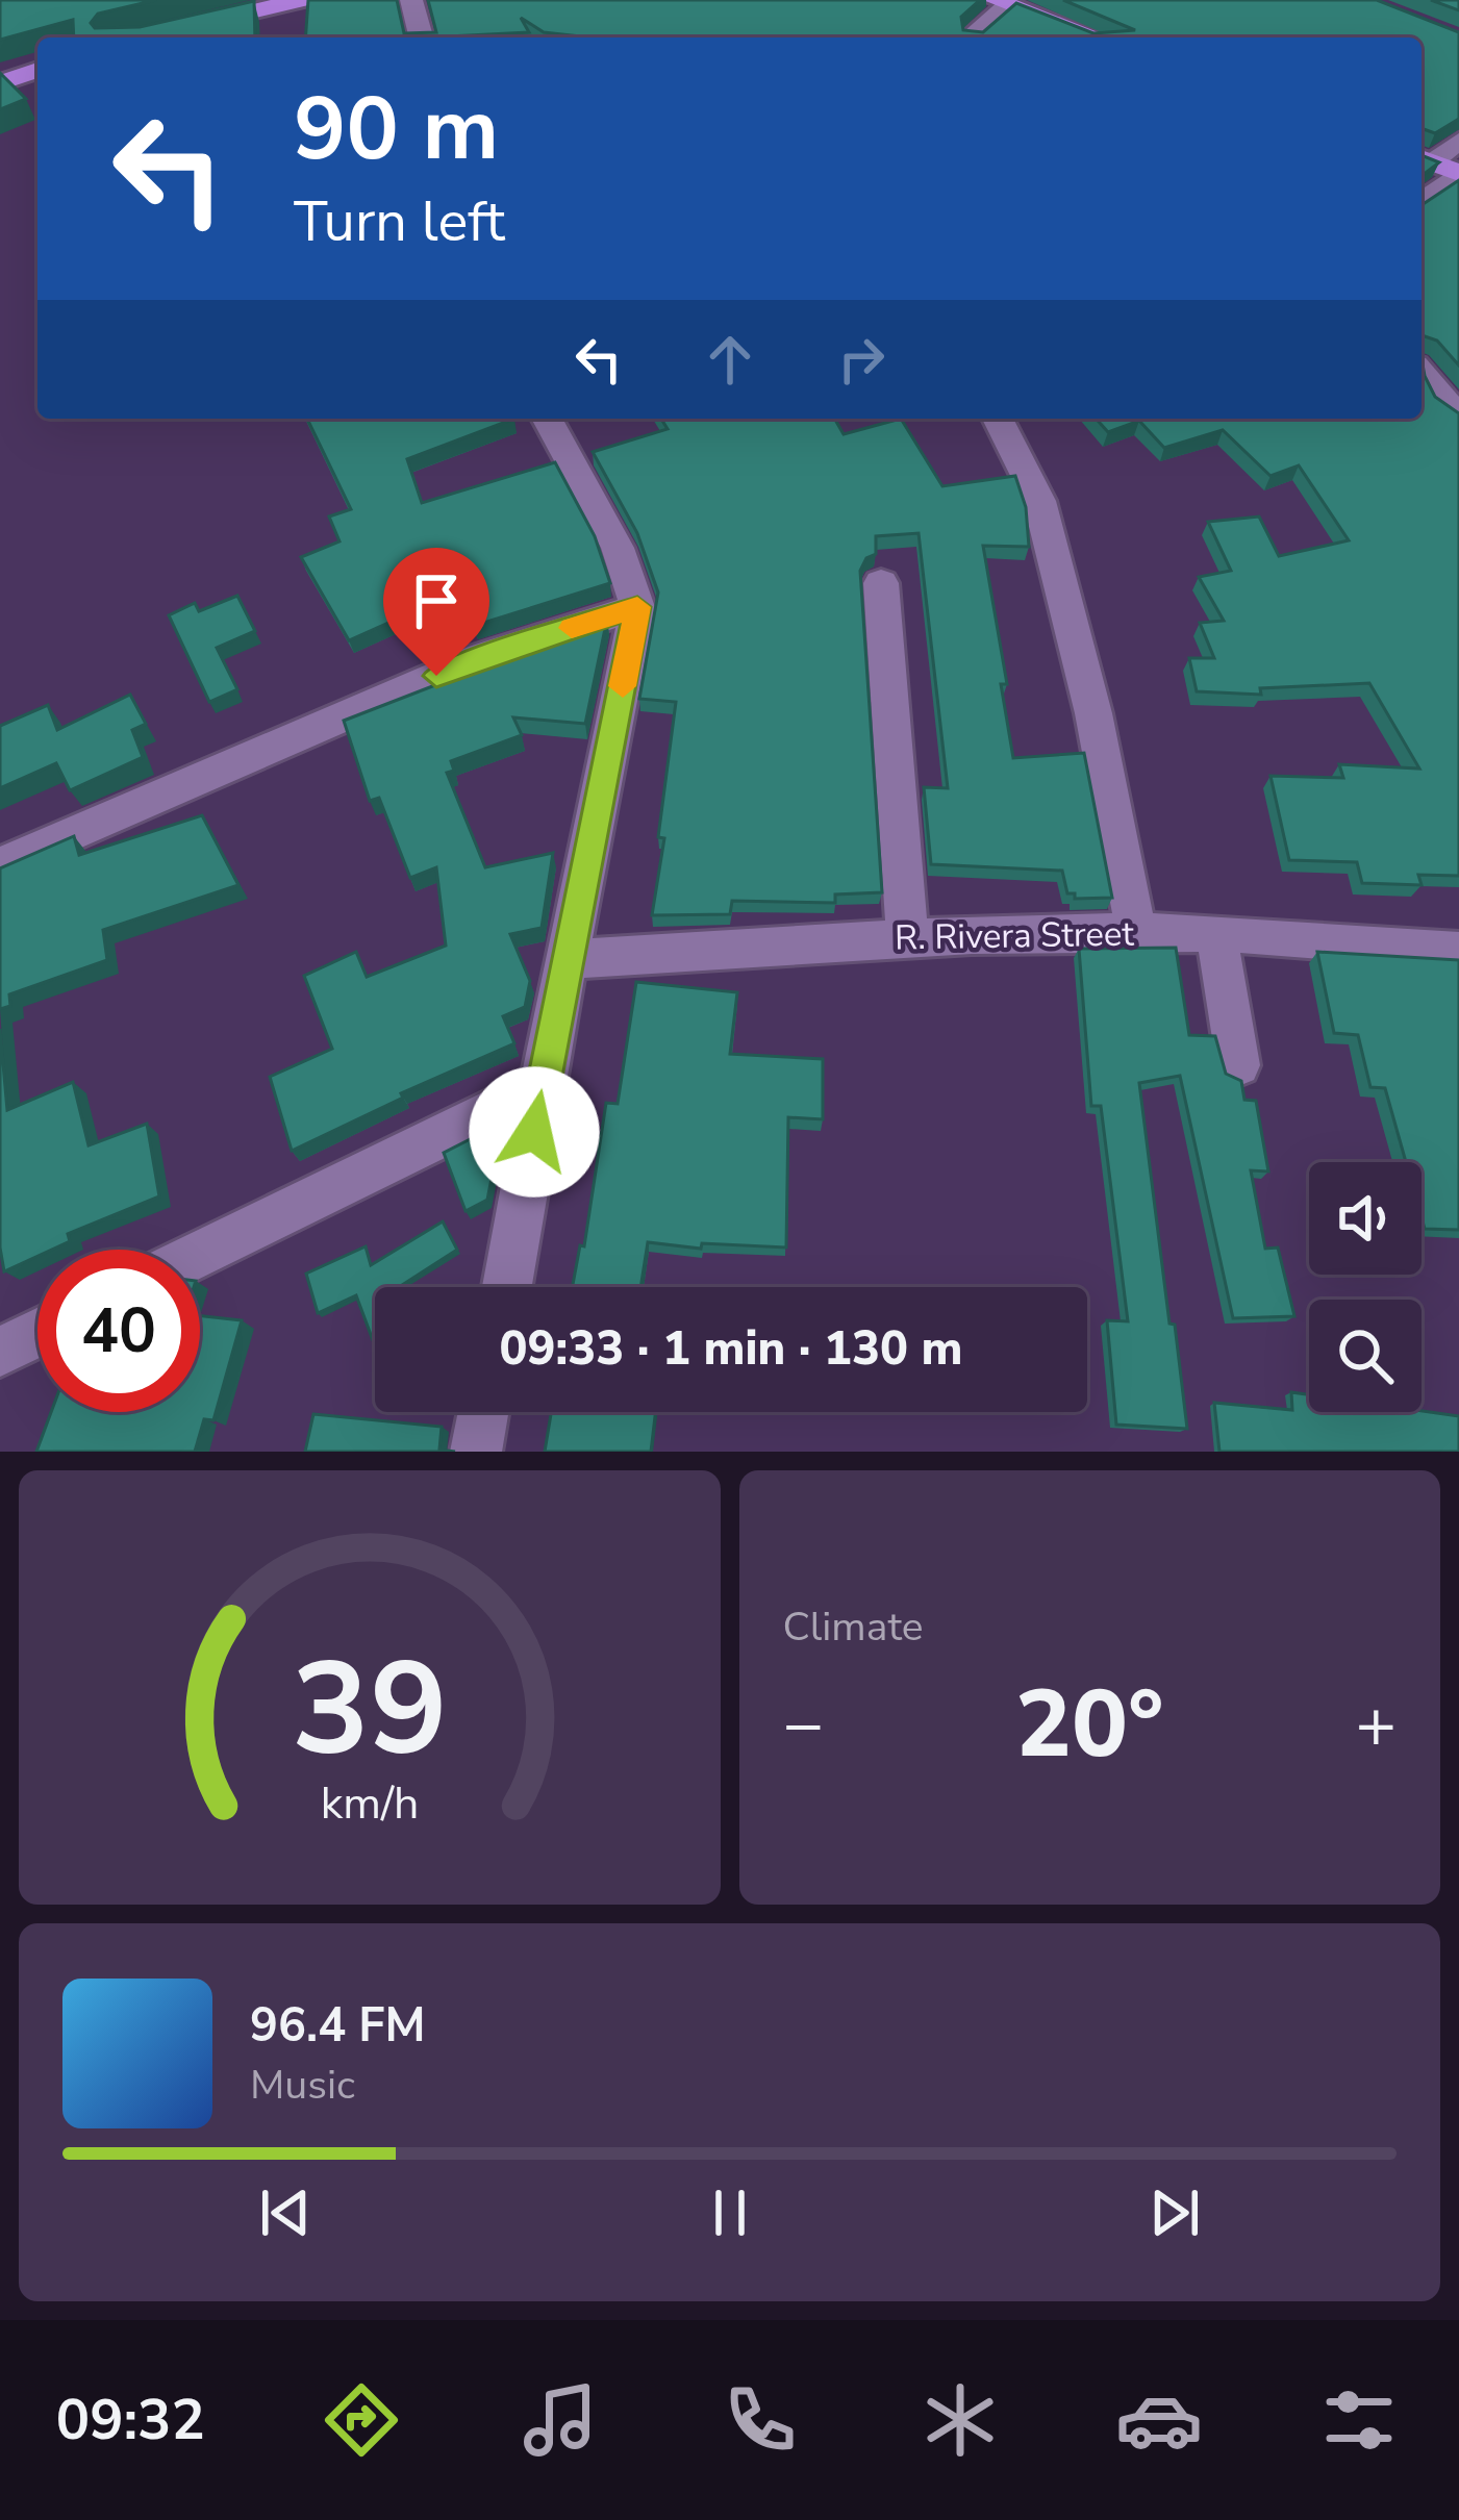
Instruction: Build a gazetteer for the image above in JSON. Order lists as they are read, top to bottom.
{
  "streets": {
    "street": ["R. Rivera Street"]
  },
  "page": {
    "turn": ["90 m", "Turn left"],
    "limit": "40",
    "trip": "09:33 · 1 min · 130 m",
    "tile": "Climate",
    "heat": ["−", "20°", "+"],
    "song": ["96.4 FM", "Music"],
    "tabs": "09:32",
    "gauge": ["39", "km/h"]
  }
}
